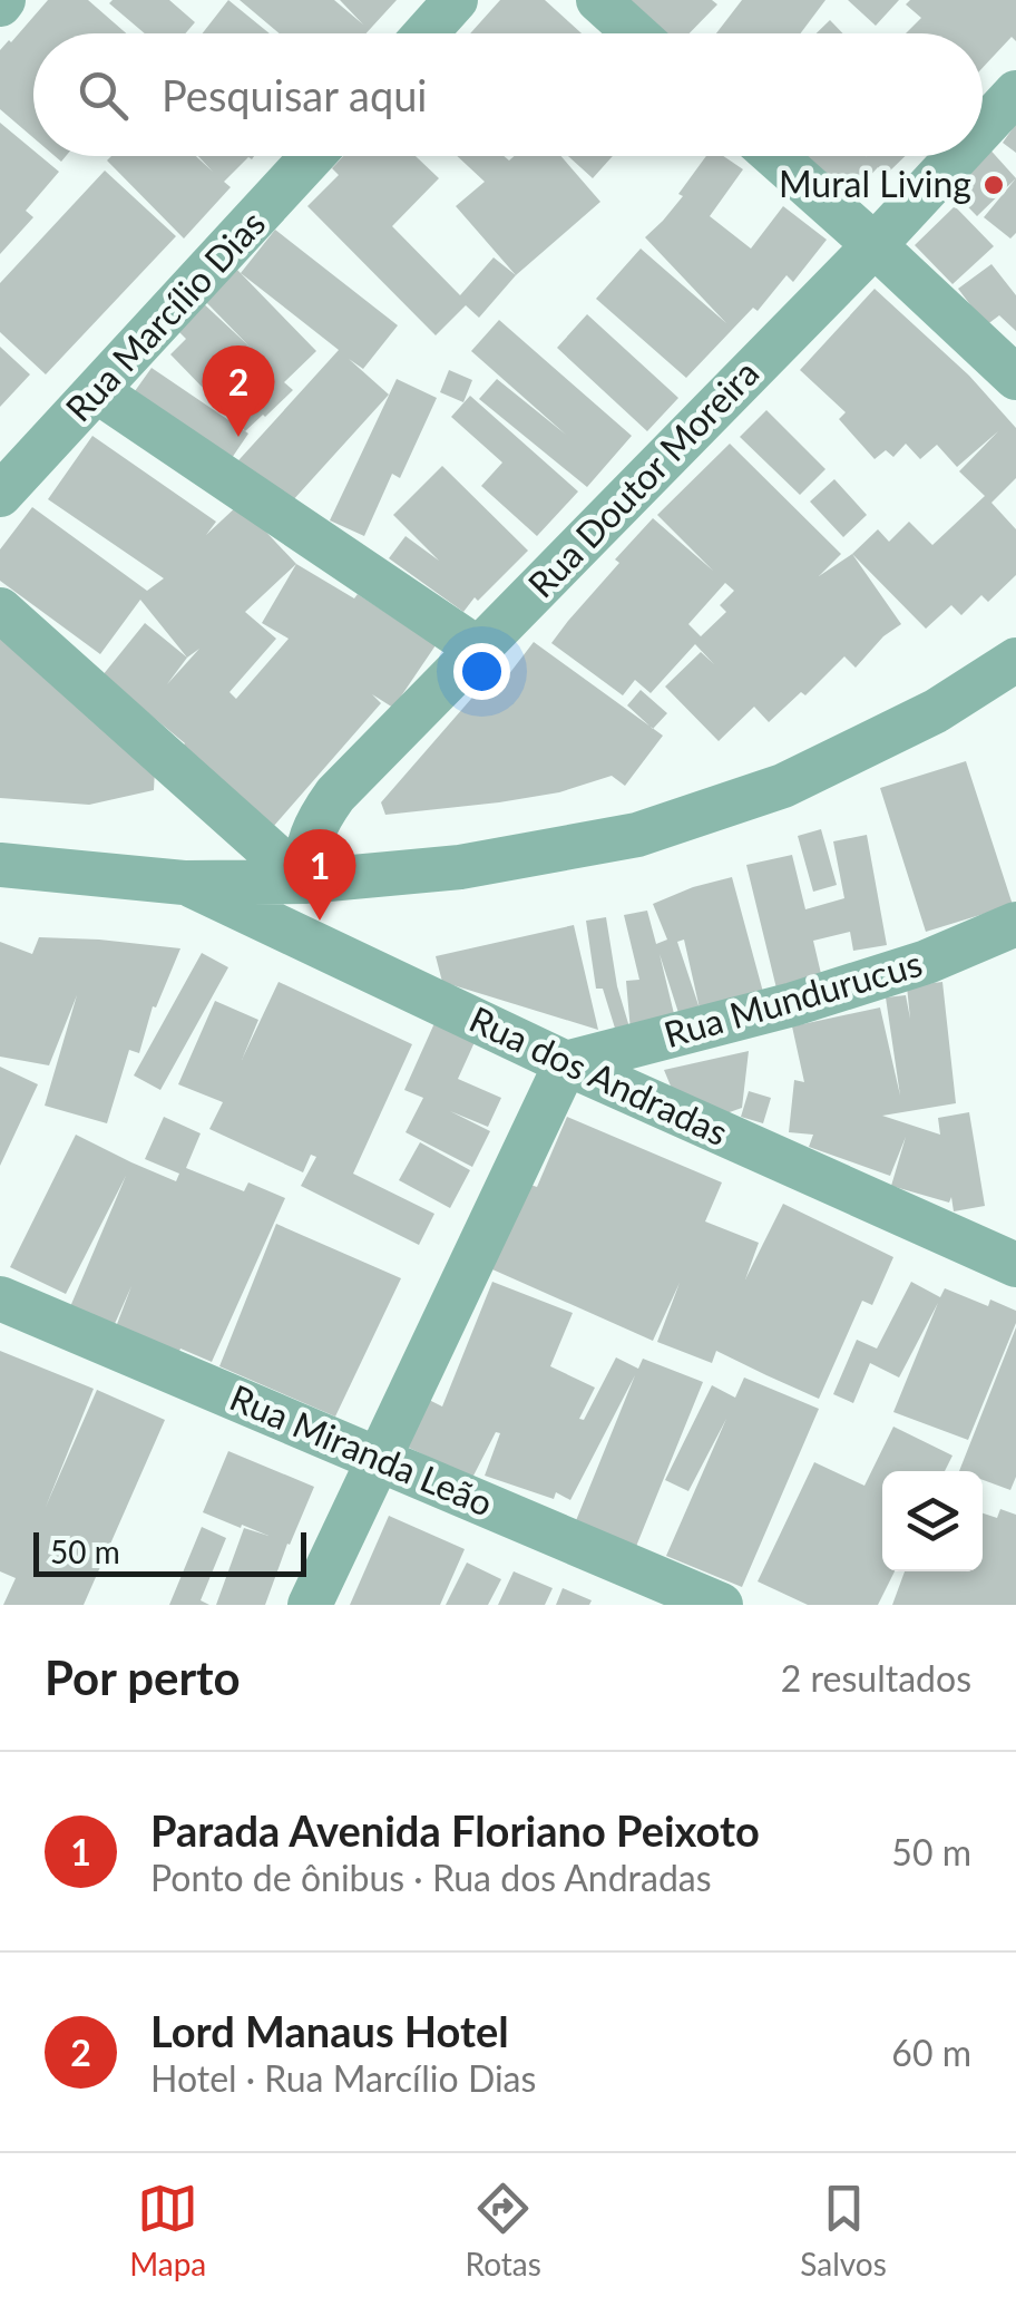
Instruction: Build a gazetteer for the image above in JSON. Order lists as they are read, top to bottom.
{
  "streets": {
    "street": [
      "Rua Marcílio Dias",
      "Rua Doutor Moreira",
      "Rua Mundurucus",
      "Rua dos Andradas",
      "Rua Miranda Leão"
    ]
  },
  "crossings": [
    ["Rua Mundurucus", "Rua dos Andradas"]
  ],
  "places": ["Mural Living"],
  "scale_bar": "50 m",
  "page": {
    "search": "Pesquisar aqui",
    "pins": ["2", "1"],
    "scale": "50 m",
    "heading": ["Por perto", "2 resultados"],
    "list": [
      {
        "mark": "1",
        "name": "Parada Avenida Floriano Peixoto",
        "note": "Ponto de ônibus · Rua dos Andradas",
        "value": "50 m"
      },
      {
        "mark": "2",
        "name": "Lord Manaus Hotel",
        "note": "Hotel · Rua Marcílio Dias",
        "value": "60 m"
      }
    ],
    "nav": ["Mapa", "Rotas", "Salvos"]
  }
}
